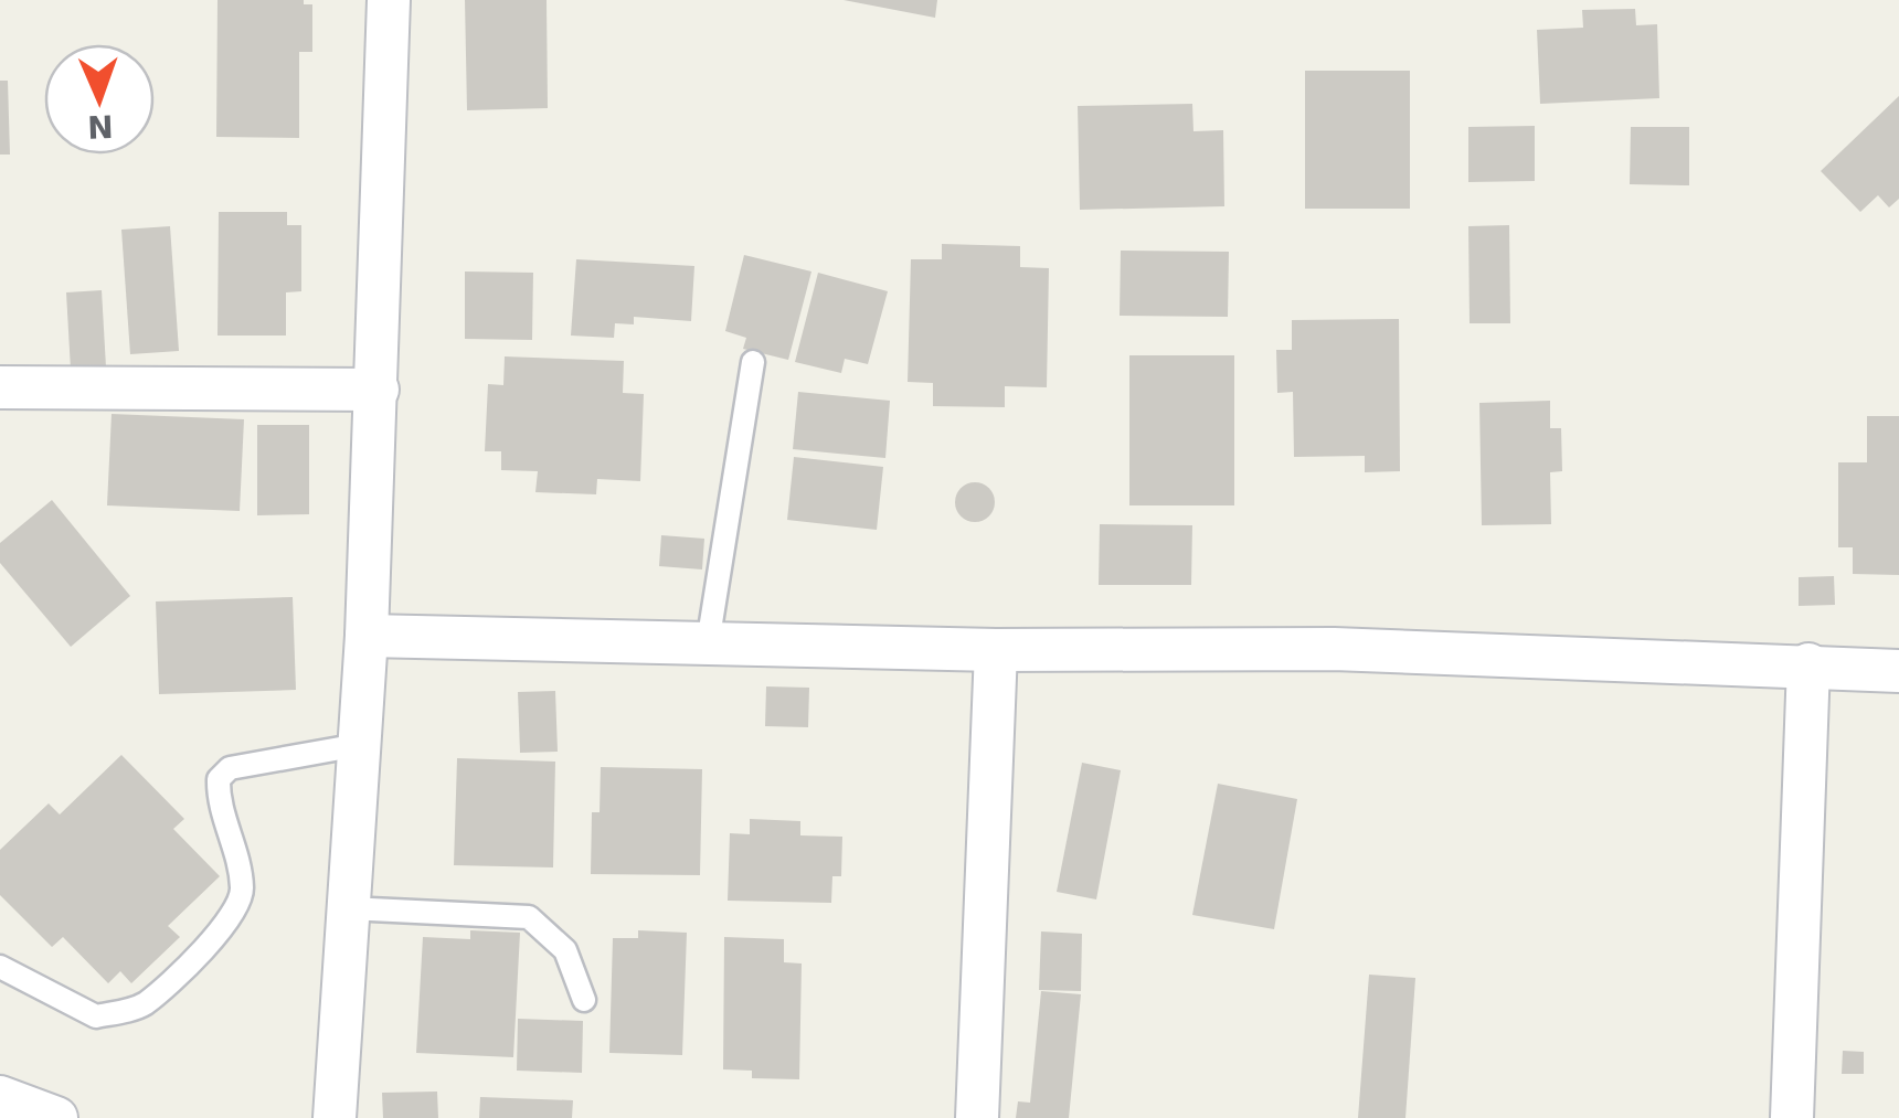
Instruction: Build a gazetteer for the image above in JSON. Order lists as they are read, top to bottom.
{
  "north": "bottom"
}
